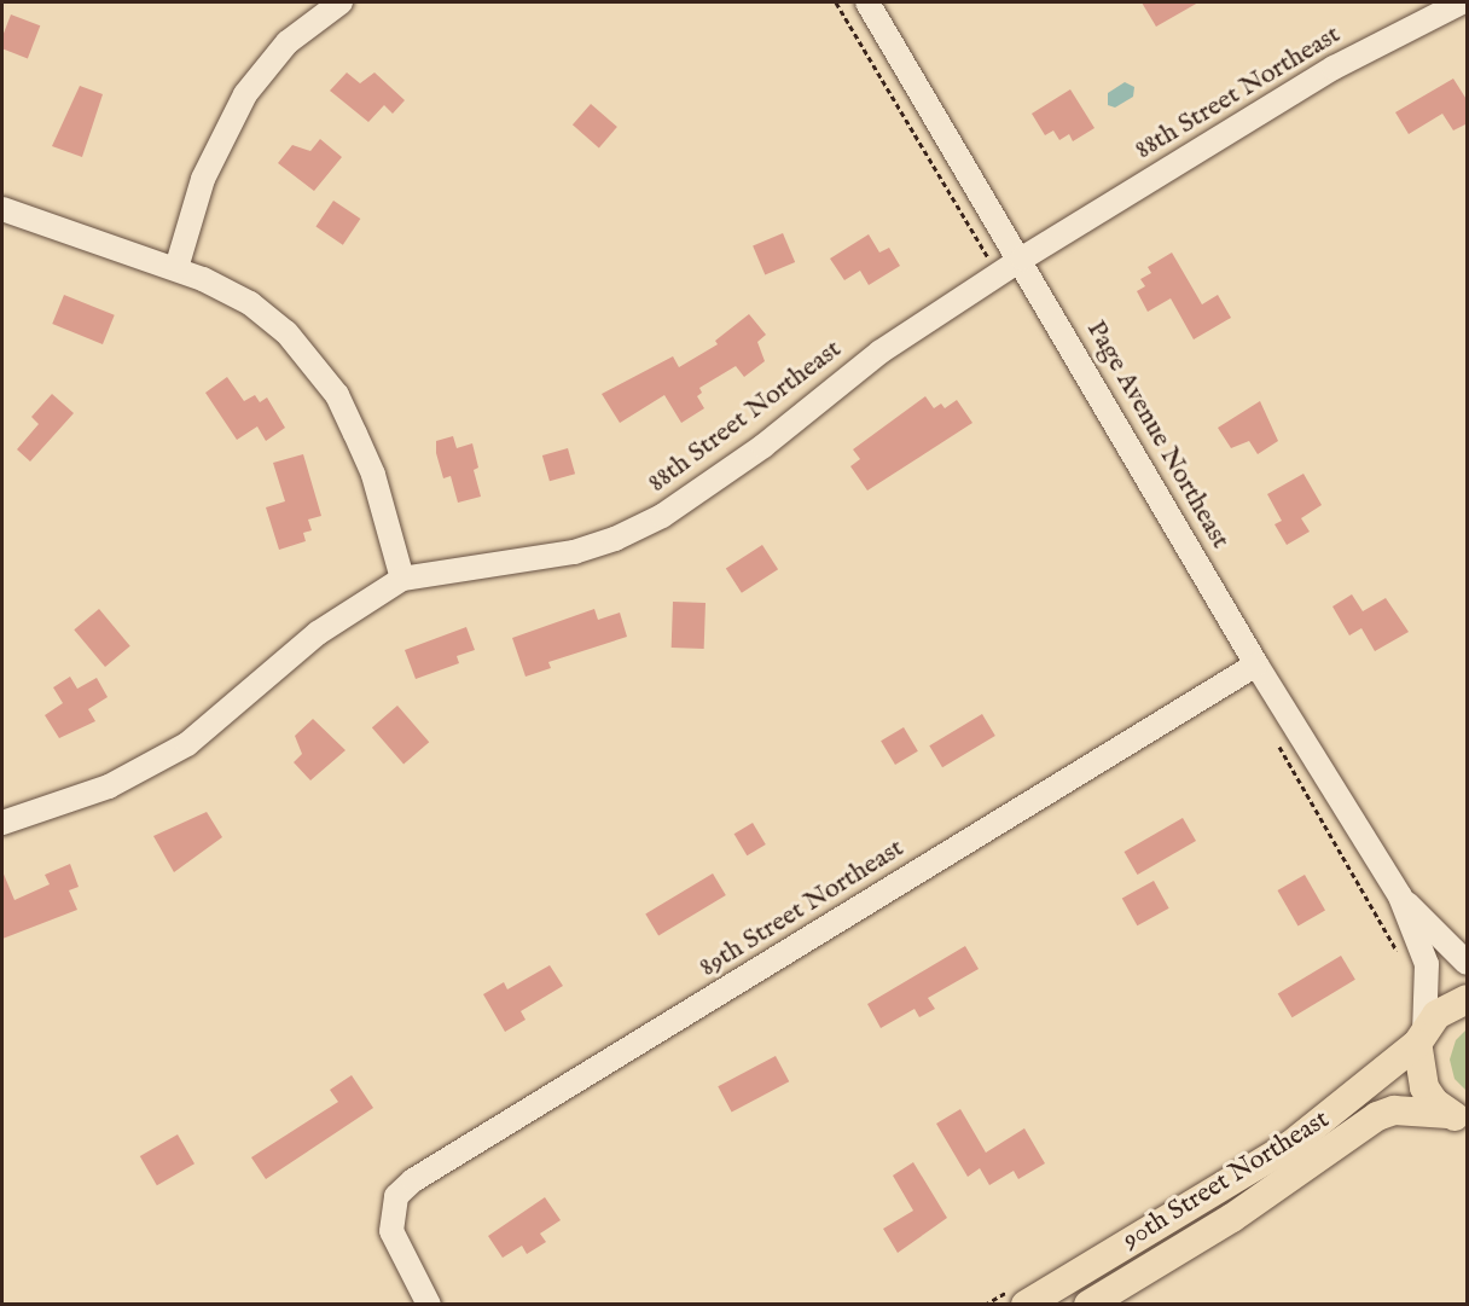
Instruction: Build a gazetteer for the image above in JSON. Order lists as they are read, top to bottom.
{
  "streets": {
    "main road": ["90th Street Northeast"],
    "street": ["88th Street Northeast", "Page Avenue Northeast", "89th Street Northeast"]
  },
  "crossings": [
    ["88th Street Northeast", "Page Avenue Northeast"],
    ["Page Avenue Northeast", "89th Street Northeast"],
    ["Page Avenue Northeast", "90th Street Northeast"]
  ]
}
